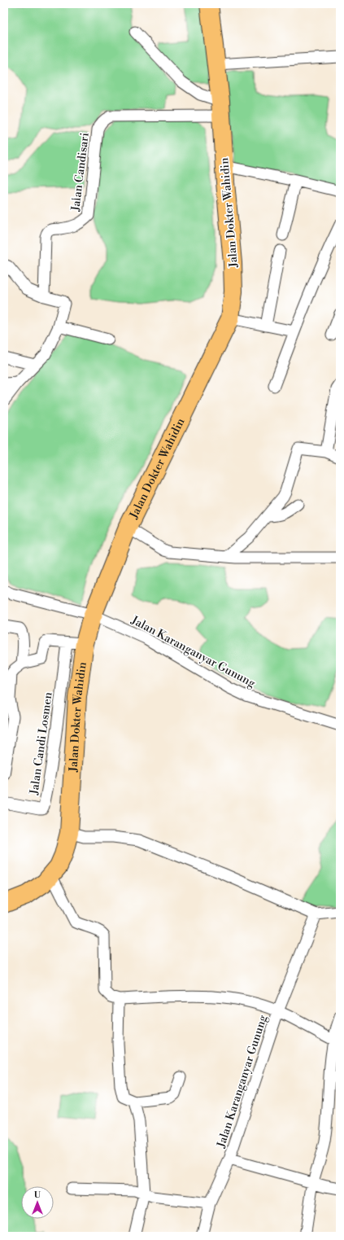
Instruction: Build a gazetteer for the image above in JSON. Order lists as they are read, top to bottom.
{
  "streets": {
    "highway": ["Jalan Dokter Wahidin"],
    "street": ["Jalan Candisari", "Jalan Karanganyar Gunung", "Jalan Candi Losmen"]
  },
  "crossings": [
    ["Jalan Candisari", "Jalan Dokter Wahidin"],
    ["Jalan Dokter Wahidin", "Jalan Karanganyar Gunung"]
  ],
  "north": "top"
}
